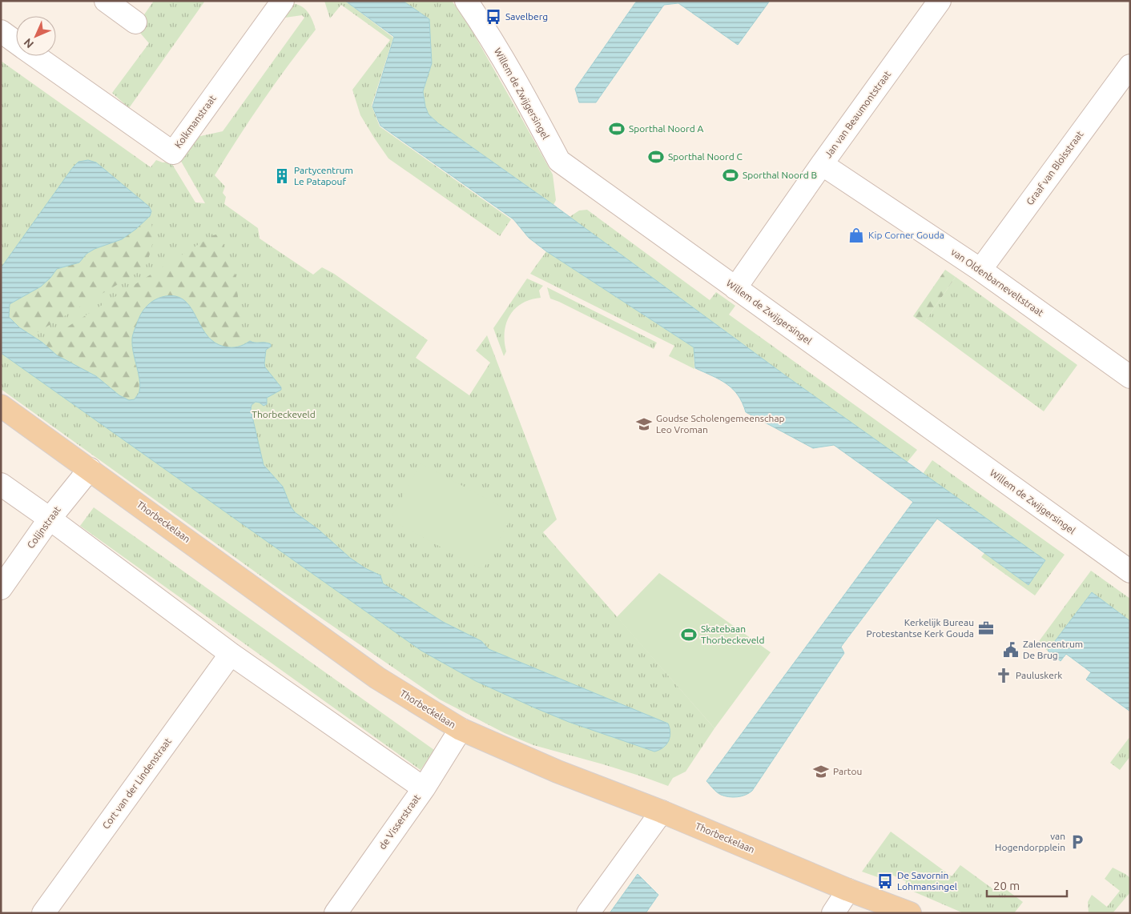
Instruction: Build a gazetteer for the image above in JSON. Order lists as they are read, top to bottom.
{
  "streets": {
    "main road": ["Thorbeckelaan"],
    "street": [
      "Willem de Zwijgersingel",
      "Jan van Beaumontstraat",
      "Kolkmanstraat",
      "Graaf van Bloisstraat",
      "van Oldenbarneveltstraat",
      "Colijnstraat",
      "Cort van der Lindenstraat",
      "de Visserstraat"
    ]
  },
  "crossings": [
    ["Willem de Zwijgersingel", "Jan van Beaumontstraat"],
    ["Jan van Beaumontstraat", "van Oldenbarneveltstraat"],
    ["Graaf van Bloisstraat", "van Oldenbarneveltstraat"],
    ["Thorbeckelaan", "Colijnstraat"],
    ["Thorbeckelaan", "de Visserstraat"]
  ],
  "parks": ["Thorbeckeveld"],
  "places": {
    "bus stop": ["Savelberg", "De Savornin Lohmansingel"],
    "sports": [
      "Sporthal Noord A",
      "Sporthal Noord C",
      "Sporthal Noord B",
      "Skatebaan Thorbeckeveld"
    ],
    "building": ["Partycentrum Le Patapouf"],
    "shop": ["Kip Corner Gouda"],
    "school or university": ["Goudse Scholengemeenschap Leo Vroman", "Partou"],
    "office": ["Kerkelijk Bureau Protestantse Kerk Gouda"],
    "public building": ["Zalencentrum De Brug"],
    "church": ["Pauluskerk"],
    "parking": ["van Hogendorpplein"]
  },
  "scale_bar": "20 m",
  "north": "bottom left"
}
